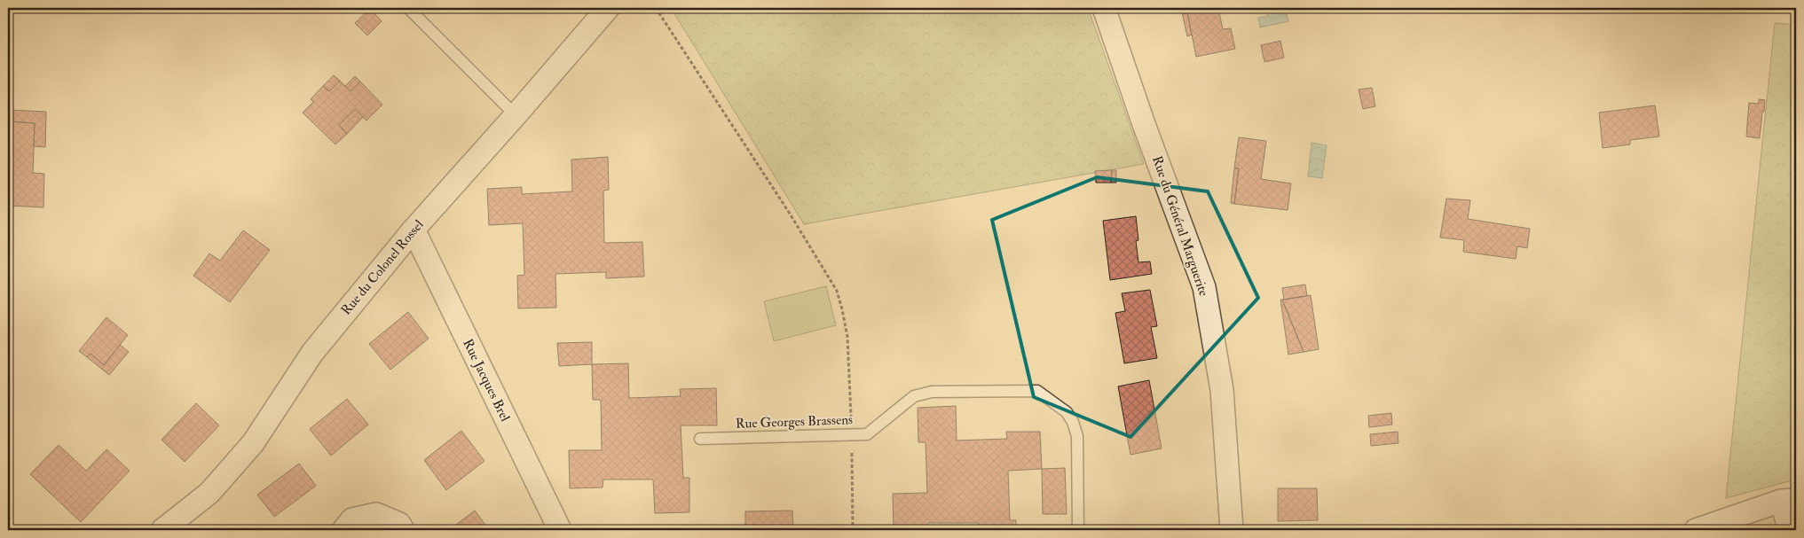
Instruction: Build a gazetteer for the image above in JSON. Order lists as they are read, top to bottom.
{
  "streets": {
    "street": ["Rue du Général Marguerite", "Rue du Colonel Rossel", "Rue Jacques Brel"],
    "lane": ["Rue Georges Brassens"]
  },
  "crossings": [
    ["Rue du Colonel Rossel", "Rue Jacques Brel"]
  ]
}
